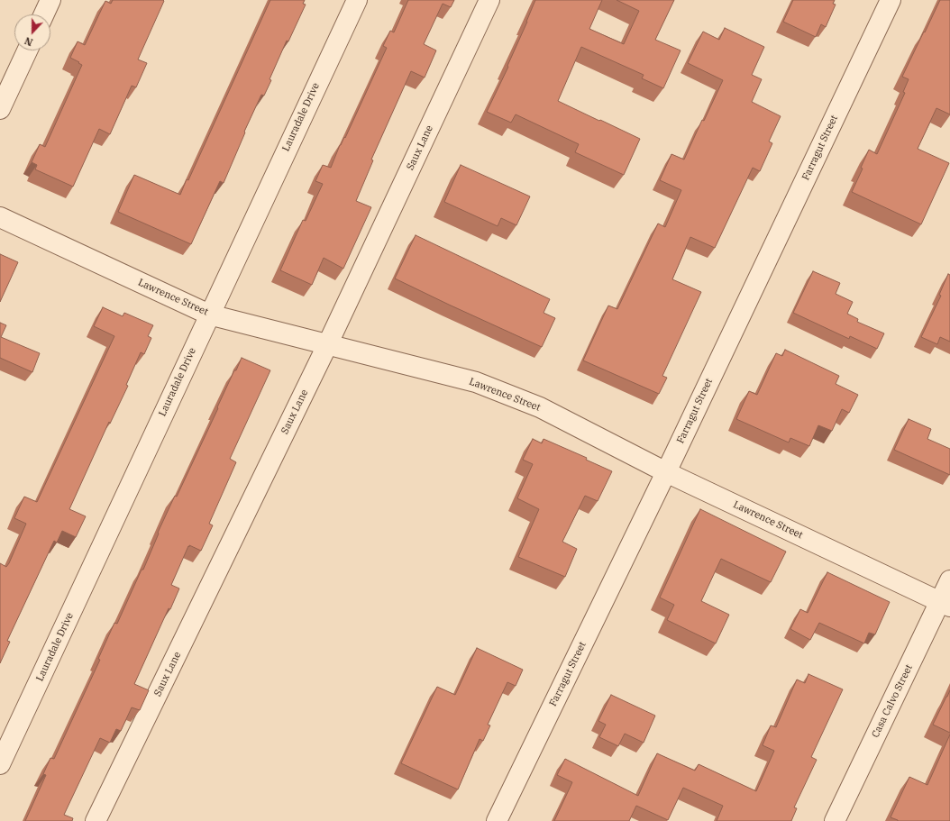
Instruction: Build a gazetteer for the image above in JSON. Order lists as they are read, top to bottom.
{
  "streets": {
    "street": [
      "Lauradale Drive",
      "Saux Lane",
      "Farragut Street",
      "Lawrence Street",
      "Casa Calvo Street"
    ]
  },
  "crossings": [
    ["Lauradale Drive", "Lawrence Street"],
    ["Saux Lane", "Lawrence Street"],
    ["Farragut Street", "Lawrence Street"],
    ["Lawrence Street", "Casa Calvo Street"]
  ],
  "north": "bottom"
}
